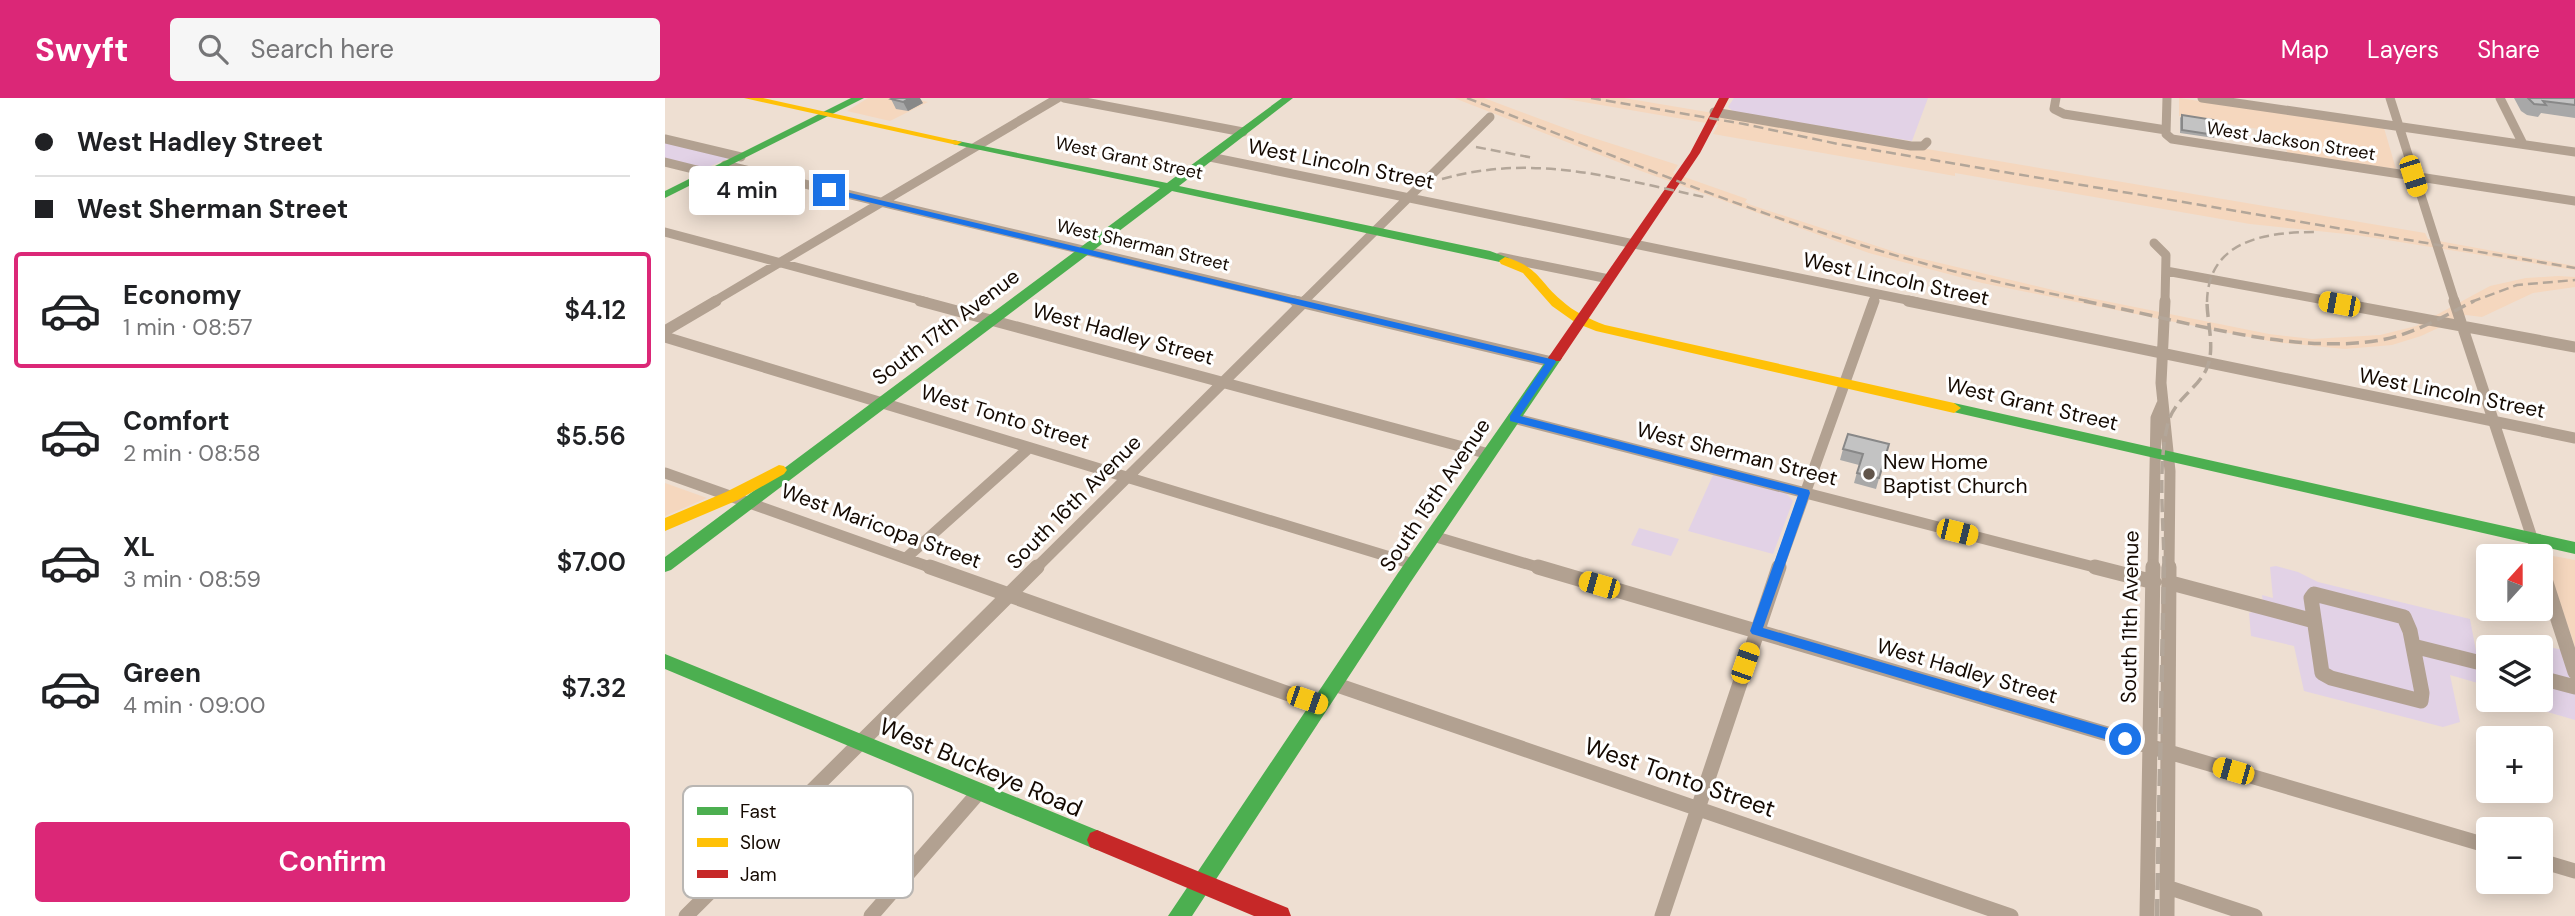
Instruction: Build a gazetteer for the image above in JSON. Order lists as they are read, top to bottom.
{
  "streets": {
    "main road": [
      "West Grant Street",
      "South 17th Avenue",
      "South 15th Avenue",
      "West Buckeye Road"
    ],
    "street": [
      "West Jackson Street",
      "West Lincoln Street",
      "West Sherman Street",
      "West Hadley Street",
      "West Tonto Street",
      "South 16th Avenue",
      "West Maricopa Street",
      "South 11th Avenue"
    ]
  },
  "crossings": [
    ["West Grant Street", "South 17th Avenue"],
    ["West Grant Street", "South 15th Avenue"],
    ["West Grant Street", "South 16th Avenue"],
    ["West Grant Street", "South 11th Avenue"],
    ["West Lincoln Street", "South 17th Avenue"],
    ["West Lincoln Street", "South 15th Avenue"],
    ["West Lincoln Street", "South 16th Avenue"],
    ["West Lincoln Street", "South 11th Avenue"],
    ["West Sherman Street", "South 17th Avenue"],
    ["West Sherman Street", "South 15th Avenue"],
    ["West Sherman Street", "South 16th Avenue"],
    ["West Sherman Street", "South 11th Avenue"],
    ["South 17th Avenue", "West Hadley Street"],
    ["South 17th Avenue", "West Tonto Street"],
    ["South 17th Avenue", "West Maricopa Street"],
    ["West Hadley Street", "South 15th Avenue"],
    ["West Hadley Street", "South 16th Avenue"],
    ["West Hadley Street", "South 11th Avenue"],
    ["West Tonto Street", "South 15th Avenue"],
    ["West Tonto Street", "South 16th Avenue"],
    ["South 15th Avenue", "West Maricopa Street"],
    ["South 15th Avenue", "West Buckeye Road"],
    ["South 16th Avenue", "West Maricopa Street"],
    ["South 16th Avenue", "West Buckeye Road"]
  ],
  "places": ["New Home Baptist Church"],
  "legend": ["Fast", "Slow", "Jam"],
  "north": "top",
  "page": {
    "header": "Swyft",
    "search": "Search here",
    "nav": ["Map", "Layers", "Share"],
    "banner": ["West Hadley Street", "West Sherman Street"],
    "bubble": "4 min",
    "list": [
      {
        "name": "Economy",
        "note": "1 min · 08:57",
        "value": "$4.12"
      },
      {
        "name": "Comfort",
        "note": "2 min · 08:58",
        "value": "$5.56"
      },
      {
        "name": "XL",
        "note": "3 min · 08:59",
        "value": "$7.00"
      },
      {
        "name": "Green",
        "note": "4 min · 09:00",
        "value": "$7.32"
      }
    ],
    "map_buttons": ["+", "−"],
    "buttons": "Confirm"
  }
}
